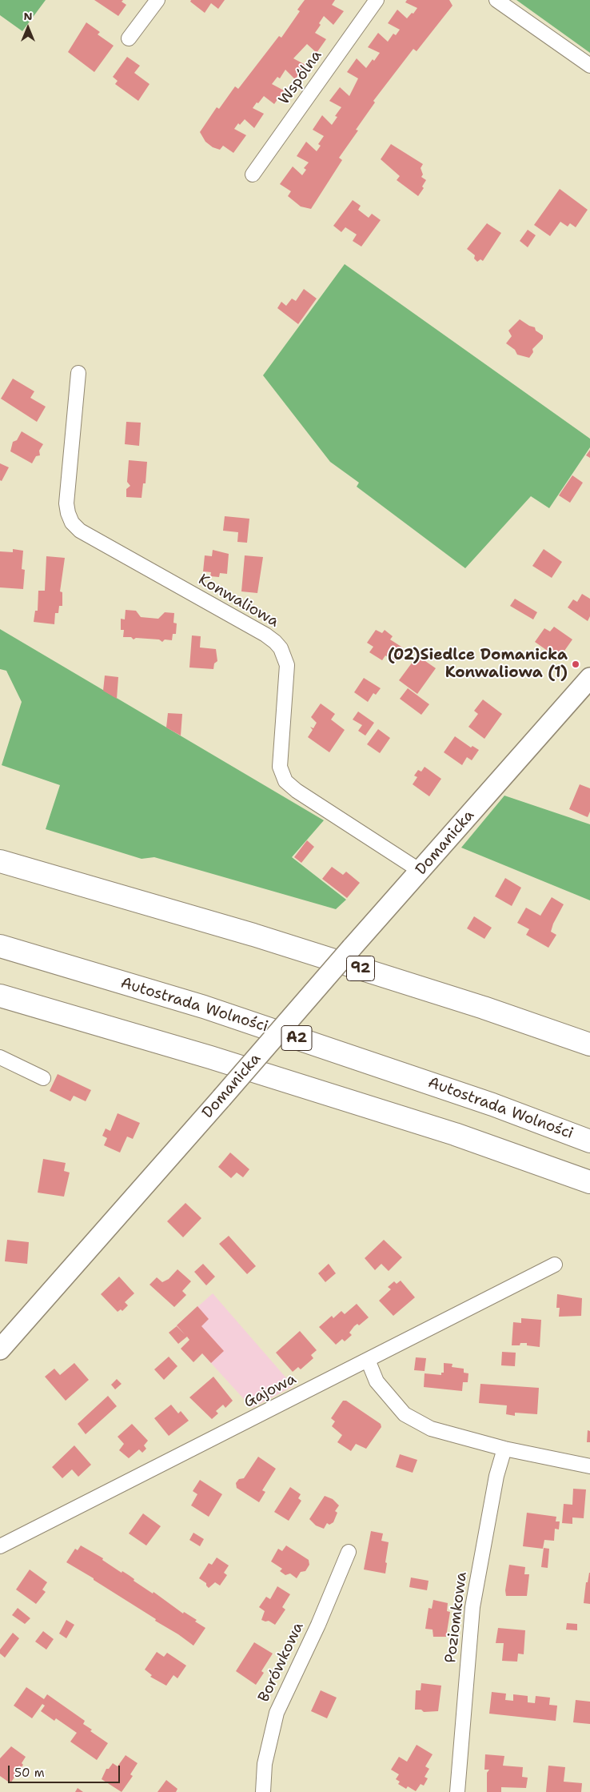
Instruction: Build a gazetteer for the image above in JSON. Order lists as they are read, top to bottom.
{
  "streets": {
    "main road": ["92", "Autostrada Wolności", "A2"],
    "street": [
      "Wspólna",
      "Konwaliowa",
      "Domanicka",
      "Gajowa",
      "Poziomkowa",
      "Borówkowa"
    ]
  },
  "crossings": [
    ["Konwaliowa", "Domanicka"]
  ],
  "places": ["(02)Siedlce Domanicka Konwaliowa (1)"],
  "scale_bar": "50 m",
  "north": "top"
}
